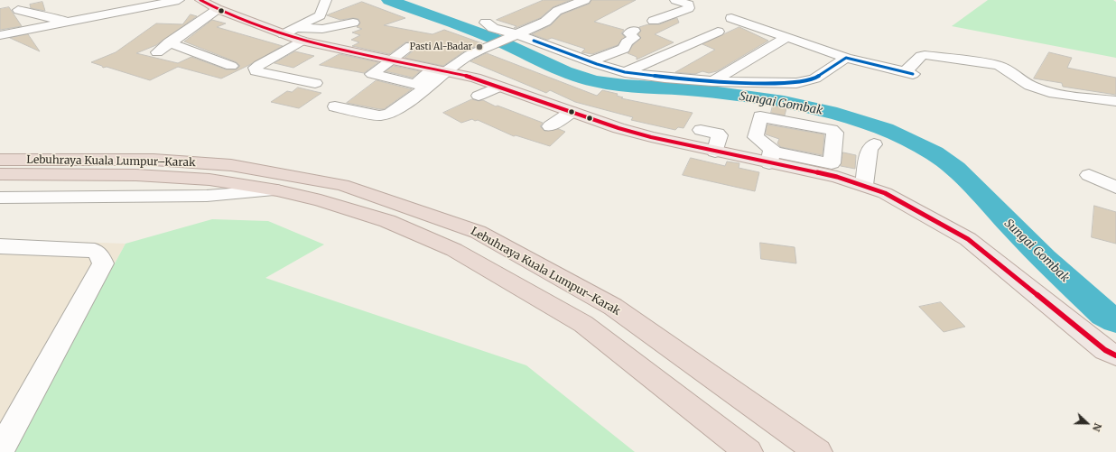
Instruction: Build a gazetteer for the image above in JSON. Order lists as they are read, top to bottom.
{
  "streets": {
    "highway": ["Lebuhraya Kuala Lumpur–Karak"]
  },
  "water": ["Sungai Gombak"],
  "places": ["Pasti Al-Badar"],
  "north": "right"
}
